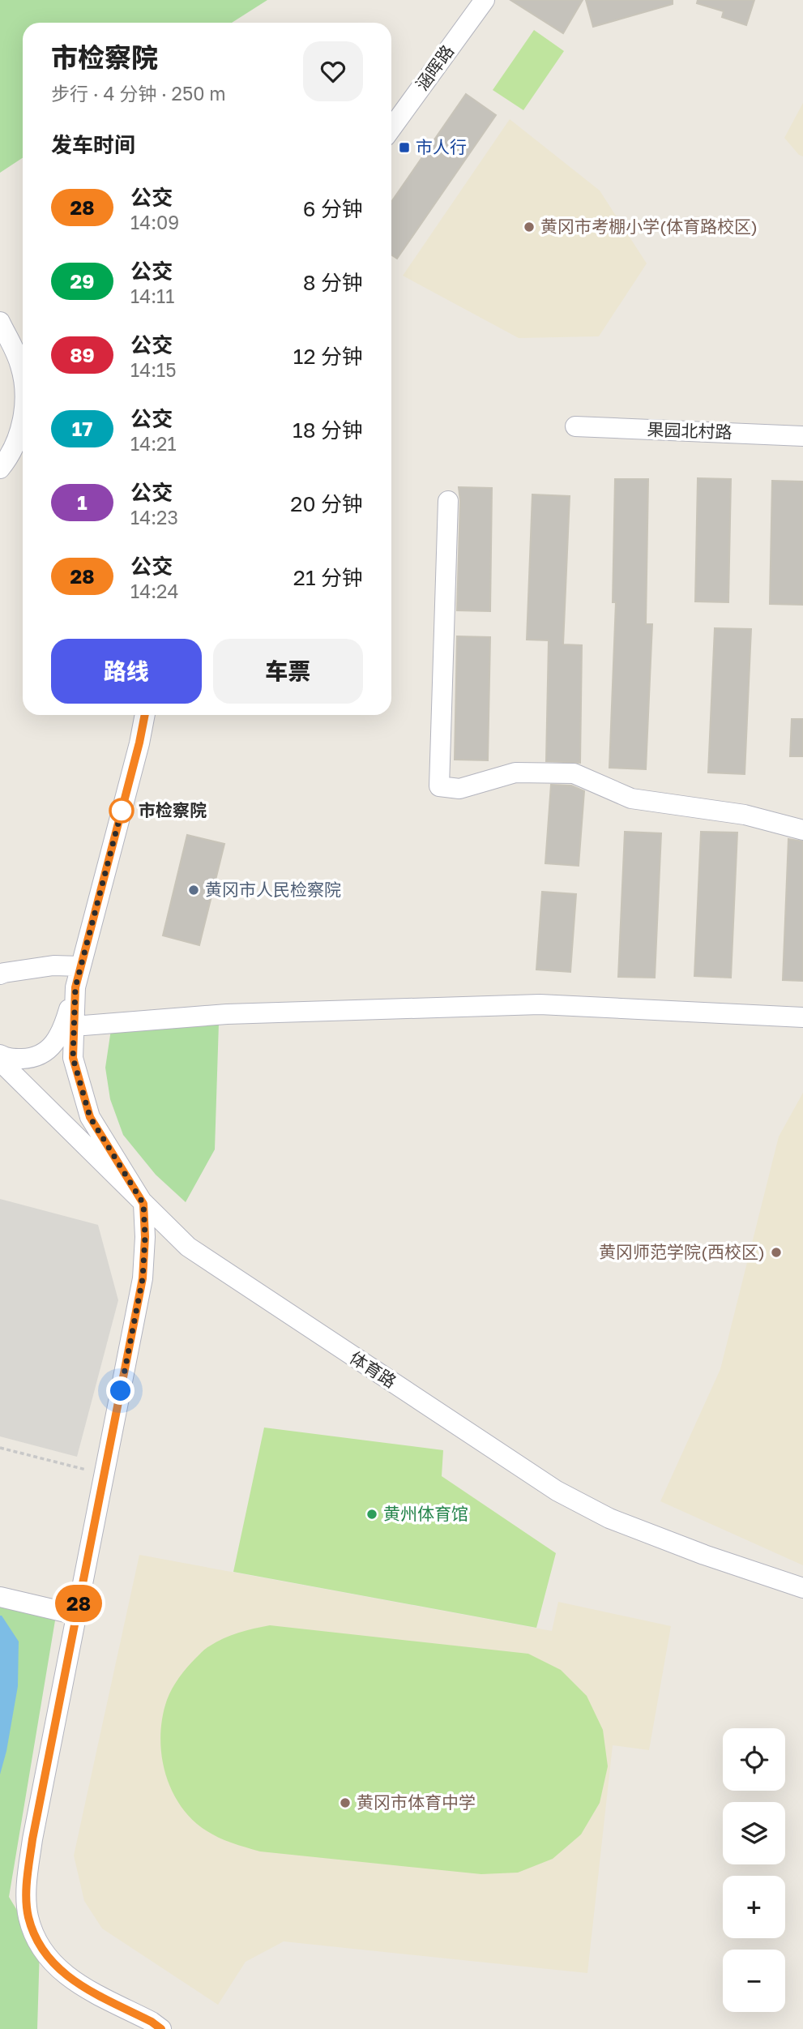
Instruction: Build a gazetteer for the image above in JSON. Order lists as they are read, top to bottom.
{
  "streets": {
    "street": ["涵晖路", "果园北村路", "体育路"]
  },
  "places": {
    "transit": ["市人行"],
    "other": [
      "黄冈市考棚小学(体育路校区)",
      "市检察院",
      "黄冈市人民检察院",
      "黄冈师范学院(西校区)",
      "黄州体育馆",
      "黄冈市体育中学"
    ]
  },
  "lines": ["bus line 28"],
  "page": {
    "on_map": "28",
    "heading": [
      ["市检察院", "步行 · 4 分钟 · 250 m"],
      "发车时间"
    ],
    "list": [
      {
        "mark": "28",
        "name": "公交",
        "note": "14:09",
        "value": "6 分钟"
      },
      {
        "mark": "29",
        "name": "公交",
        "note": "14:11",
        "value": "8 分钟"
      },
      {
        "mark": "89",
        "name": "公交",
        "note": "14:15",
        "value": "12 分钟"
      },
      {
        "mark": "17",
        "name": "公交",
        "note": "14:21",
        "value": "18 分钟"
      },
      {
        "mark": "1",
        "name": "公交",
        "note": "14:23",
        "value": "20 分钟"
      },
      {
        "mark": "28",
        "name": "公交",
        "note": "14:24",
        "value": "21 分钟"
      }
    ],
    "buttons": ["路线", "车票"],
    "map_buttons": ["+", "−"]
  }
}
